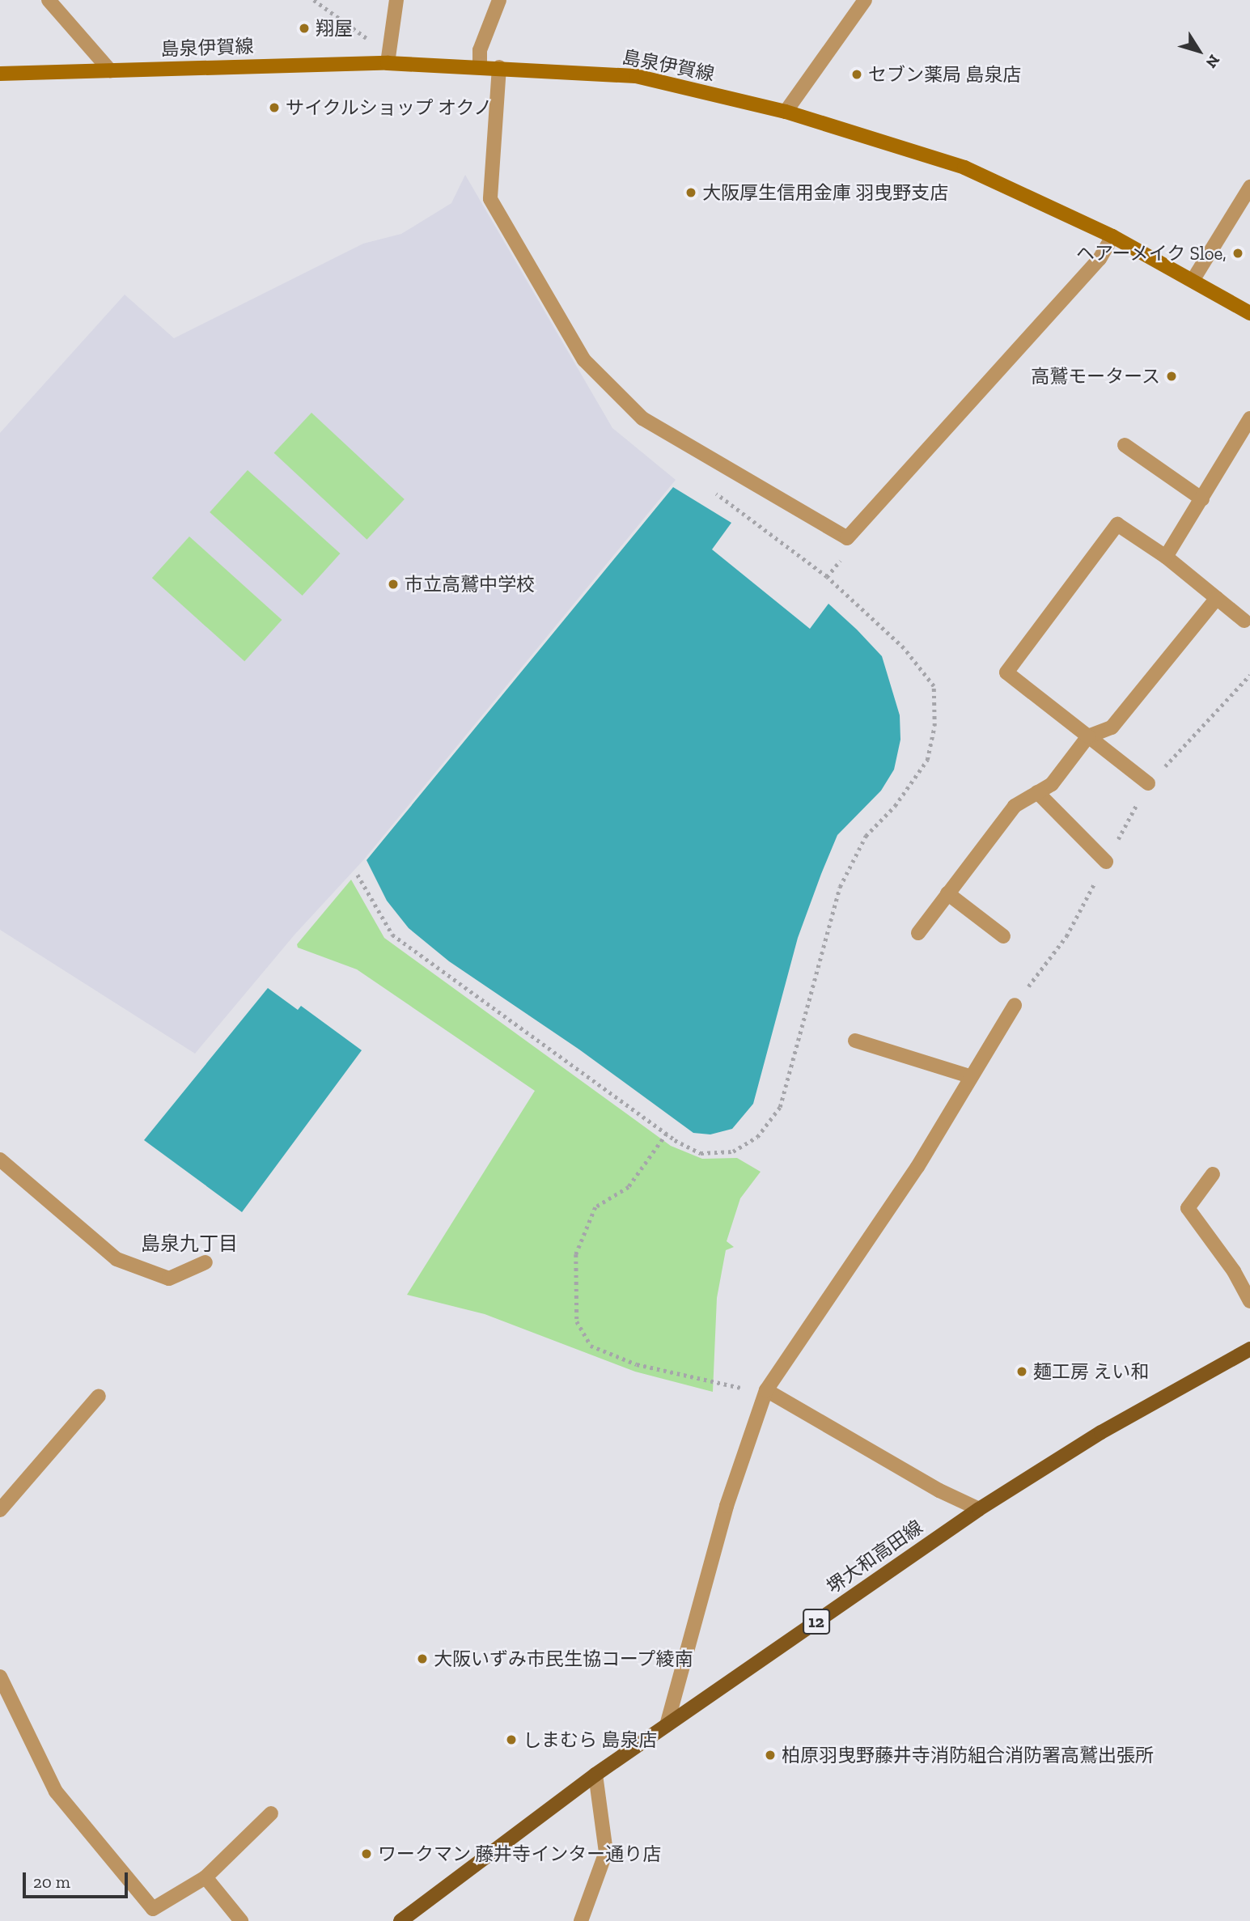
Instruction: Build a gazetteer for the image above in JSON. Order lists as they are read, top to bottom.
{
  "streets": {
    "main road": ["島泉伊賀線", "堺大和高田線", "12"]
  },
  "districts": ["島泉九丁目"],
  "places": [
    "翔屋",
    "セブン薬局 島泉店",
    "サイクルショップ オクノ",
    "大阪厚生信用金庫 羽曳野支店",
    "ヘアーメイク Sloe,",
    "高鷲モータース",
    "市立高鷲中学校",
    "麺工房 えい和",
    "大阪いずみ市民生協コープ綾南",
    "しまむら 島泉店",
    "柏原羽曳野藤井寺消防組合消防署高鷲出張所",
    "ワークマン 藤井寺インター通り店"
  ],
  "scale_bar": "20 m",
  "north": "bottom right"
}
